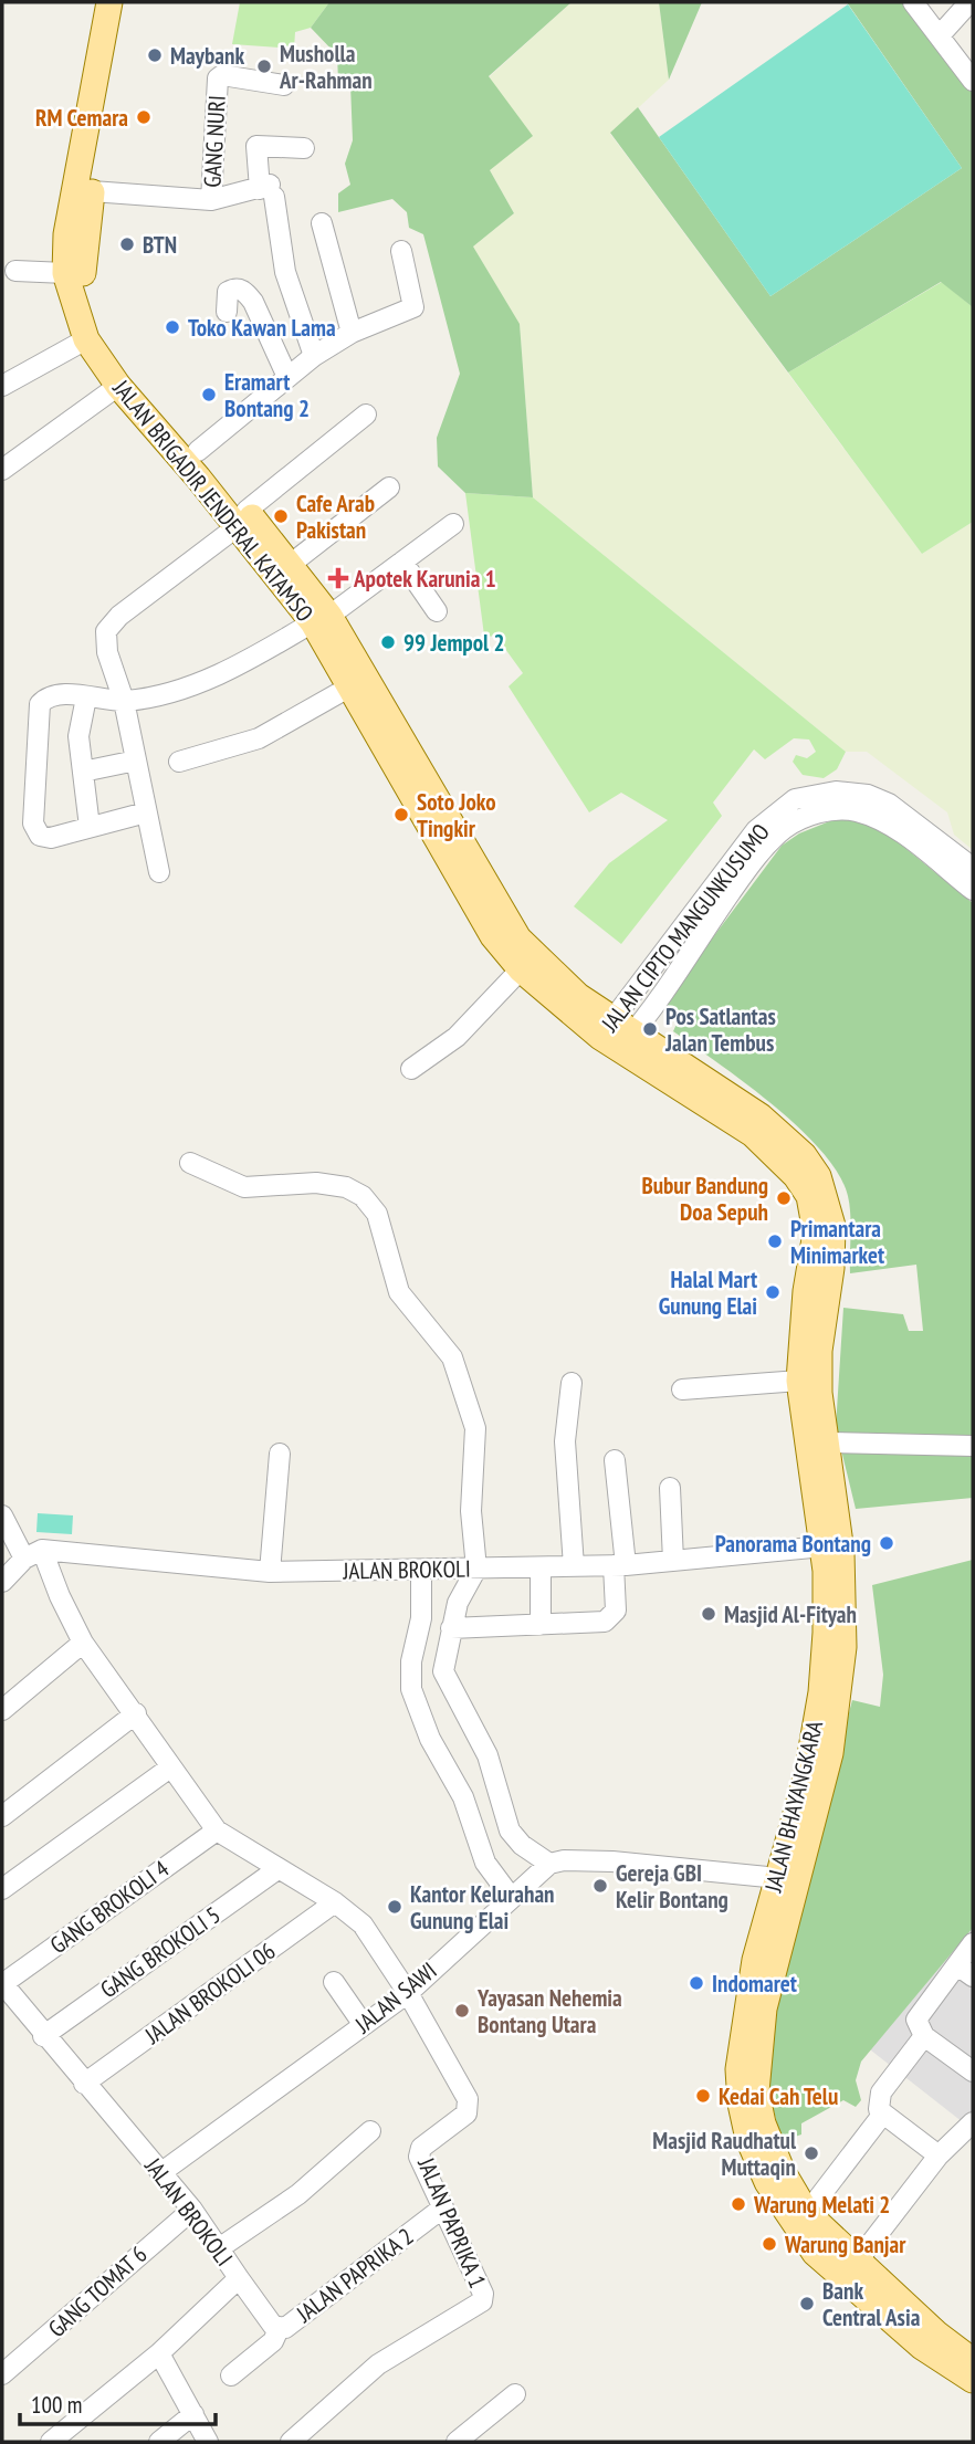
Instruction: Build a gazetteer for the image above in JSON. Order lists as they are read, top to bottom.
{
  "streets": {
    "main road": ["JALAN BRIGADIR JENDERAL KATAMSO", "JALAN BHAYANGKARA"],
    "street": [
      "GANG NURI",
      "JALAN CIPTO MANGUNKUSUMO",
      "JALAN BROKOLI",
      "GANG BROKOLI 4",
      "GANG BROKOLI 5",
      "JALAN BROKOLI 06",
      "JALAN SAWI",
      "JALAN PAPRIKA 1",
      "JALAN PAPRIKA 2",
      "GANG TOMAT 6"
    ]
  },
  "crossings": [
    ["GANG NURI", "JALAN BRIGADIR JENDERAL KATAMSO"],
    ["JALAN BRIGADIR JENDERAL KATAMSO", "JALAN CIPTO MANGUNKUSUMO"],
    ["JALAN BRIGADIR JENDERAL KATAMSO", "JALAN BHAYANGKARA"],
    ["JALAN CIPTO MANGUNKUSUMO", "JALAN BHAYANGKARA"],
    ["JALAN BROKOLI", "JALAN BHAYANGKARA"],
    ["JALAN BROKOLI", "GANG BROKOLI 4"],
    ["JALAN BROKOLI", "GANG BROKOLI 5"],
    ["JALAN BROKOLI", "JALAN BROKOLI 06"],
    ["JALAN BROKOLI", "JALAN SAWI"],
    ["JALAN BROKOLI", "JALAN PAPRIKA 2"],
    ["JALAN BROKOLI", "GANG TOMAT 6"],
    ["JALAN SAWI", "JALAN PAPRIKA 1"],
    ["JALAN PAPRIKA 1", "JALAN PAPRIKA 2"]
  ],
  "places": {
    "other": [
      "Maybank",
      "Musholla Ar-Rahman",
      "RM Cemara",
      "BTN",
      "Toko Kawan Lama",
      "Eramart Bontang 2",
      "Cafe Arab Pakistan",
      "99 Jempol 2",
      "Soto Joko Tingkir",
      "Pos Satlantas Jalan Tembus",
      "Bubur Bandung Doa Sepuh",
      "Primantara Minimarket",
      "Halal Mart Gunung Elai",
      "Panorama Bontang",
      "Masjid Al-Fityah",
      "Gereja GBI Kelir Bontang",
      "Kantor Kelurahan Gunung Elai",
      "Indomaret",
      "Yayasan Nehemia Bontang Utara",
      "Kedai Cah Telu",
      "Masjid Raudhatul Muttaqin",
      "Warung Melati 2",
      "Warung Banjar",
      "Bank Central Asia"
    ],
    "health": ["Apotek Karunia 1"]
  },
  "scale_bar": "100 m"
}
